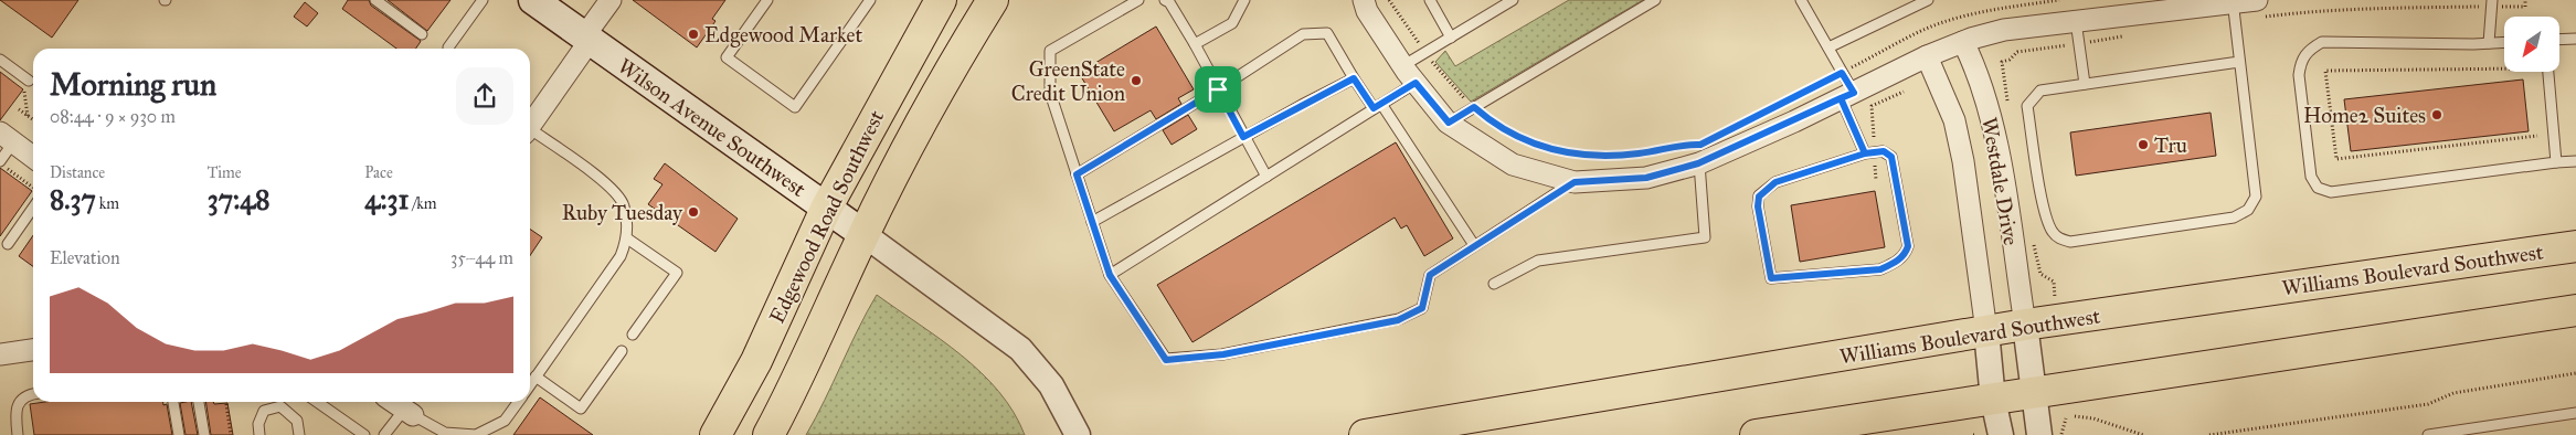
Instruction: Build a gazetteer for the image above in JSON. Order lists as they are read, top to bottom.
{
  "streets": {
    "main road": ["Wilson Avenue Southwest", "Edgewood Road Southwest", "Williams Boulevard Southwest"],
    "street": ["Westdale Drive"]
  },
  "crossings": [
    ["Wilson Avenue Southwest", "Edgewood Road Southwest"],
    ["Westdale Drive", "Williams Boulevard Southwest"]
  ],
  "places": [
    "Edgewood Market",
    "GreenState Credit Union",
    "Home2 Suites",
    "Tru",
    "Ruby Tuesday"
  ],
  "north": "bottom left",
  "page": {
    "heading": ["Morning run", "08:44 · 9 × 930 m"],
    "stats": [
      ["Distance", "8.37 km"],
      ["Time", "37:48"],
      ["Pace", "4:31 /km"]
    ],
    "chart": ["Elevation", "35–44 m"]
  }
}
